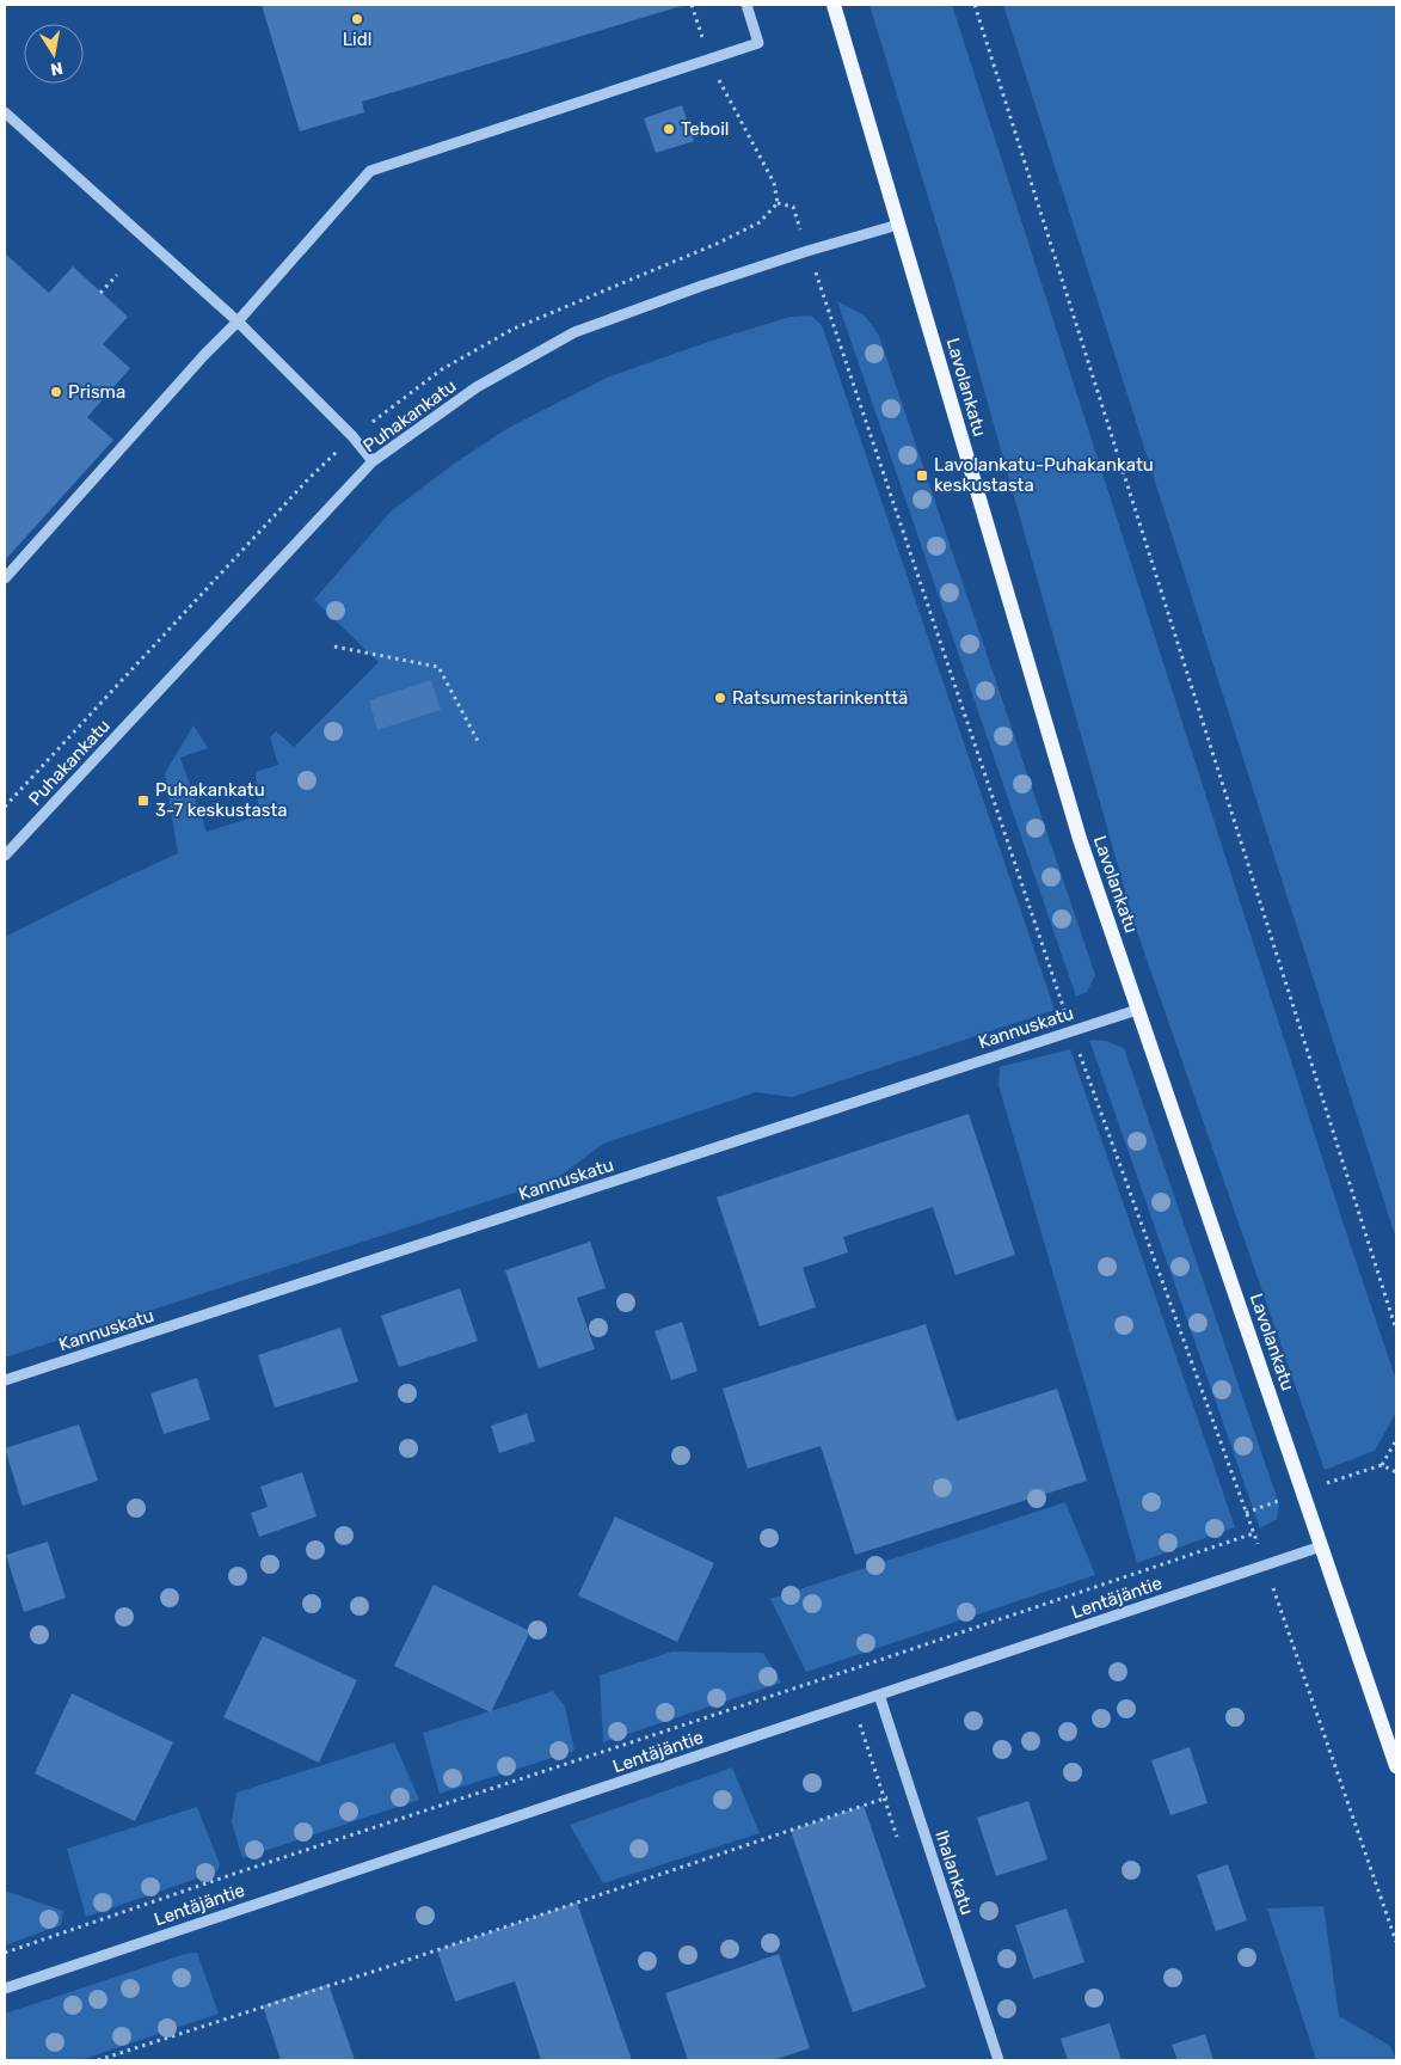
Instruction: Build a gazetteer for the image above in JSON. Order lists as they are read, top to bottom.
{
  "streets": {
    "main road": ["Lavolankatu"],
    "street": [
      "Puhakankatu",
      "Kannuskatu",
      "Lentäjäntie",
      "Ihalankatu"
    ]
  },
  "crossings": [
    ["Lavolankatu", "Puhakankatu"],
    ["Lavolankatu", "Kannuskatu"],
    ["Lavolankatu", "Lentäjäntie"],
    ["Lentäjäntie", "Ihalankatu"]
  ],
  "places": {
    "other": [
      "Lidl",
      "Teboil",
      "Prisma",
      "Ratsumestarinkenttä"
    ],
    "transit": ["Lavolankatu-Puhakankatu keskustasta", "Puhakankatu 3-7 keskustasta"]
  },
  "north": "bottom"
}
